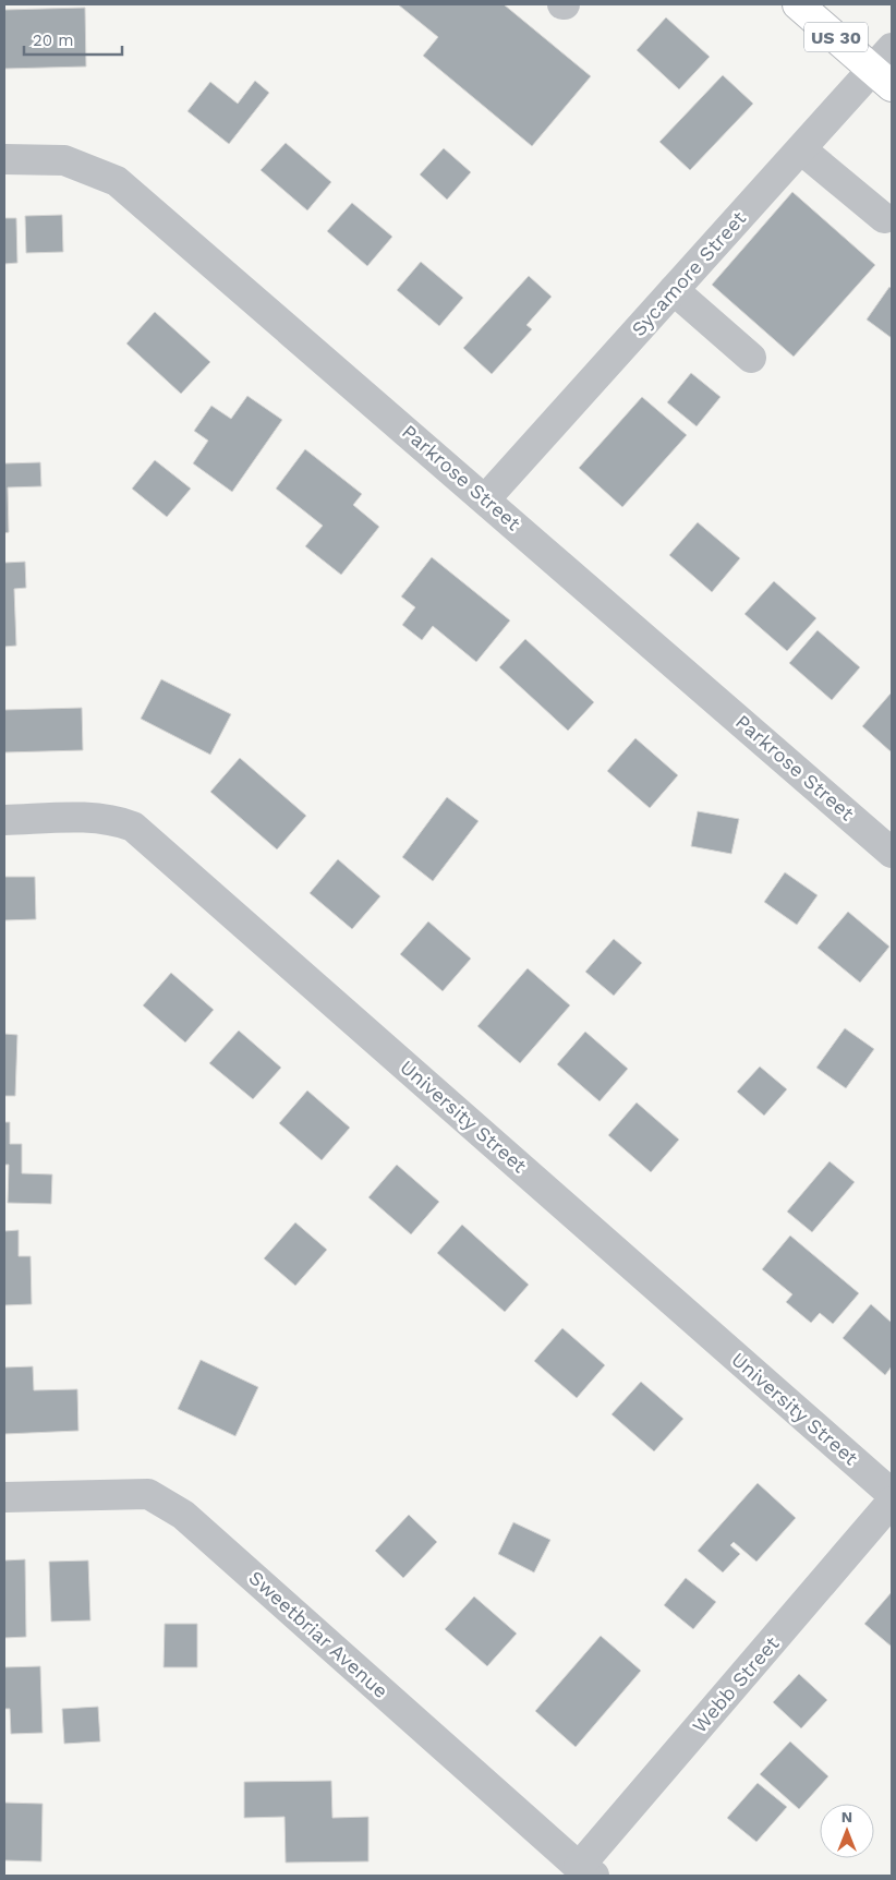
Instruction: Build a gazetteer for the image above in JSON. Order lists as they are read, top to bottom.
{
  "streets": {
    "main road": ["US 30"],
    "street": [
      "Sycamore Street",
      "Parkrose Street",
      "University Street",
      "Sweetbriar Avenue",
      "Webb Street"
    ]
  },
  "crossings": [
    ["US 30", "Sycamore Street"],
    ["Sycamore Street", "Parkrose Street"],
    ["Sweetbriar Avenue", "Webb Street"]
  ],
  "scale_bar": "20 m",
  "north": "top"
}
